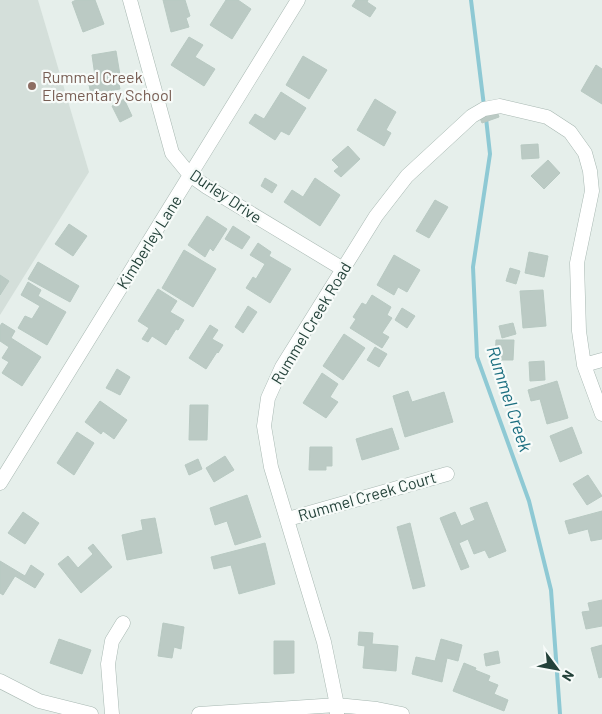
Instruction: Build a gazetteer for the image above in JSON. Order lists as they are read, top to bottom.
{
  "streets": {
    "street": [
      "Durley Drive",
      "Kimberley Lane",
      "Rummel Creek Road",
      "Rummel Creek Court"
    ]
  },
  "crossings": [
    ["Durley Drive", "Kimberley Lane"],
    ["Durley Drive", "Rummel Creek Road"],
    ["Rummel Creek Road", "Rummel Creek Court"]
  ],
  "water": ["Rummel Creek"],
  "places": ["Rummel Creek Elementary School"],
  "north": "bottom right"
}
